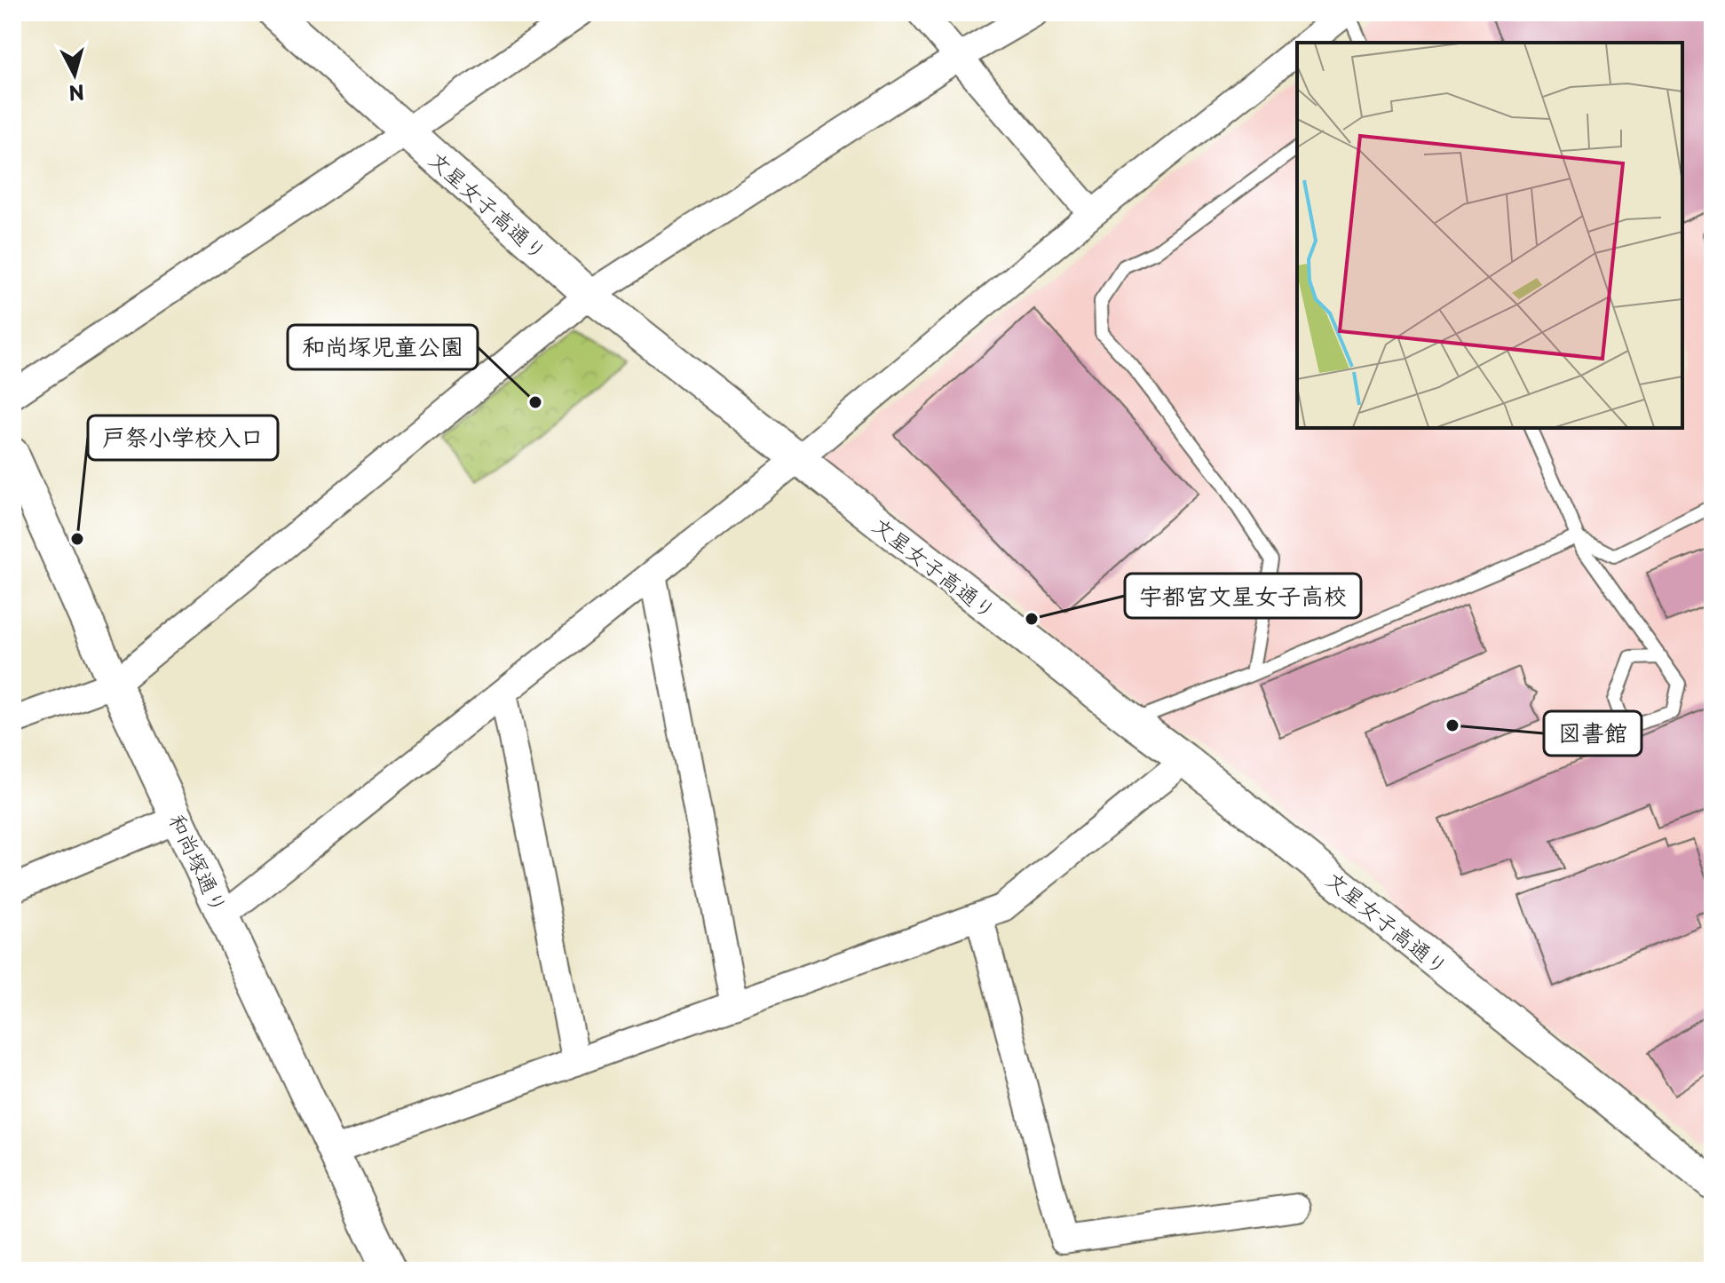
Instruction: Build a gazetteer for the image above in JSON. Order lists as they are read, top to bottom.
{
  "streets": {
    "street": ["文星女子高通り", "和尚塚通り"]
  },
  "places": [
    "和尚塚児童公園",
    "戸祭小学校入口",
    "宇都宮文星女子高校",
    "図書館"
  ],
  "north": "bottom"
}
